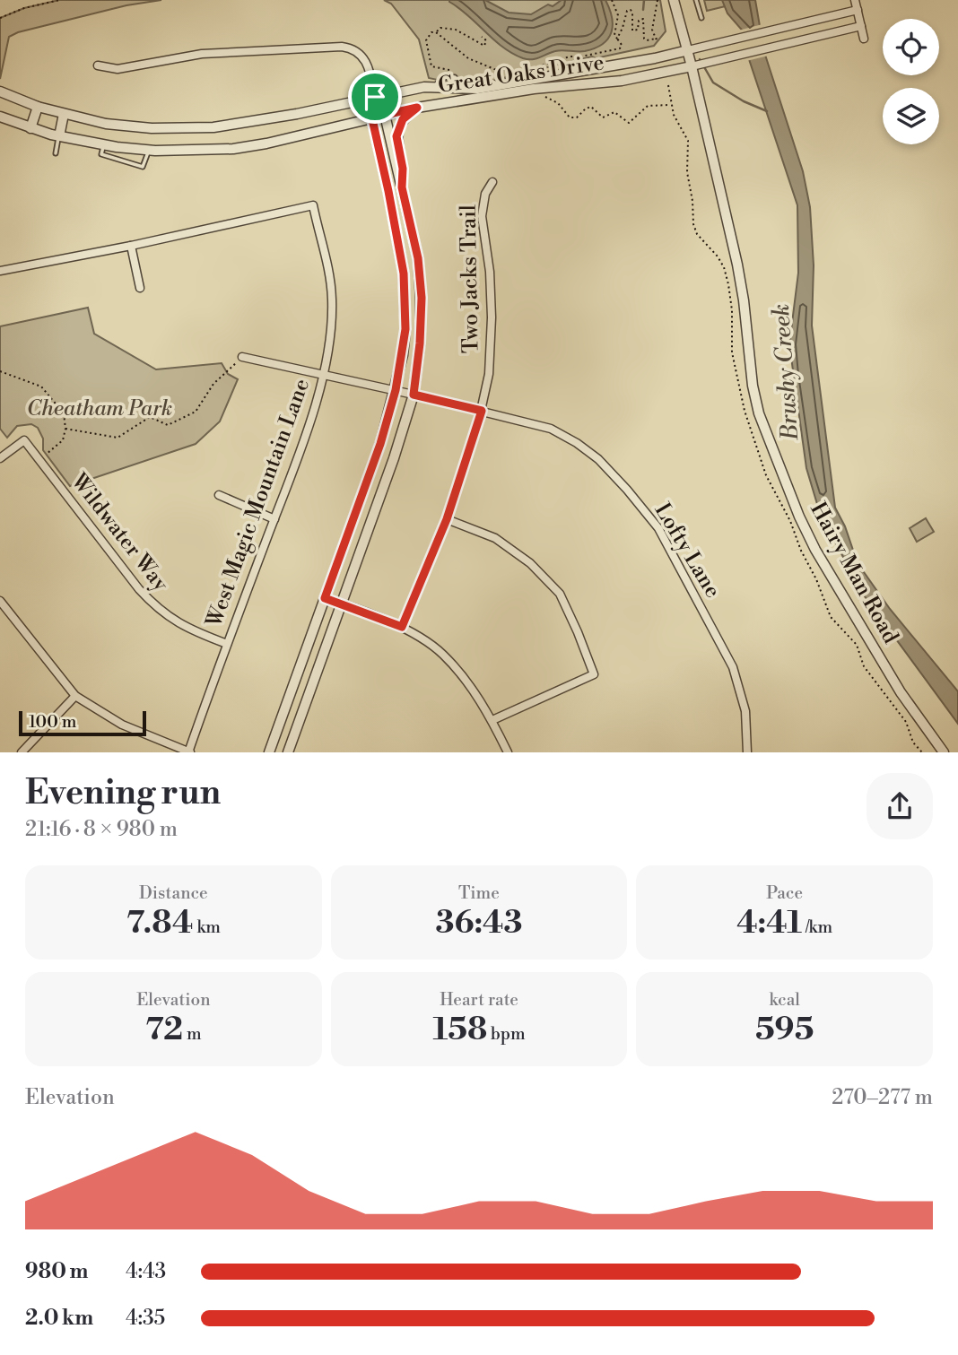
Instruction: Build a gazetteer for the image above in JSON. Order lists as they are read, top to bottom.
{
  "streets": {
    "street": [
      "Great Oaks Drive",
      "Two Jacks Trail",
      "West Magic Mountain Lane",
      "Wildwater Way",
      "Lofty Lane",
      "Hairy Man Road"
    ]
  },
  "crossings": [
    ["Great Oaks Drive", "Hairy Man Road"],
    ["Two Jacks Trail", "Lofty Lane"],
    ["West Magic Mountain Lane", "Wildwater Way"],
    ["West Magic Mountain Lane", "Lofty Lane"]
  ],
  "water": ["Brushy Creek"],
  "parks": ["Cheatham Park"],
  "scale_bar": "100 m",
  "page": {
    "scale": "100 m",
    "heading": ["Evening run", "21:16 · 8 × 980 m"],
    "stats": [
      ["Distance", "7.84 km"],
      ["Time", "36:43"],
      ["Pace", "4:41 /km"],
      ["Elevation", "72 m"],
      ["Heart rate", "158 bpm"],
      ["kcal", "595"]
    ],
    "chart": ["Elevation", "270–277 m"],
    "list": [
      {
        "name": "980 m",
        "note": "4:43"
      },
      {
        "name": "2.0 km",
        "note": "4:35"
      }
    ]
  }
}
